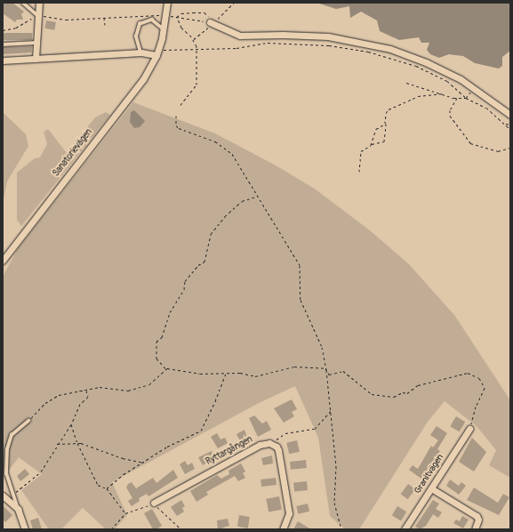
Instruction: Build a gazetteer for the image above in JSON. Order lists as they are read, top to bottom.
{
  "streets": {
    "street": ["Sanatorievägen", "Ryttargången", "Granitvägen"]
  }
}
